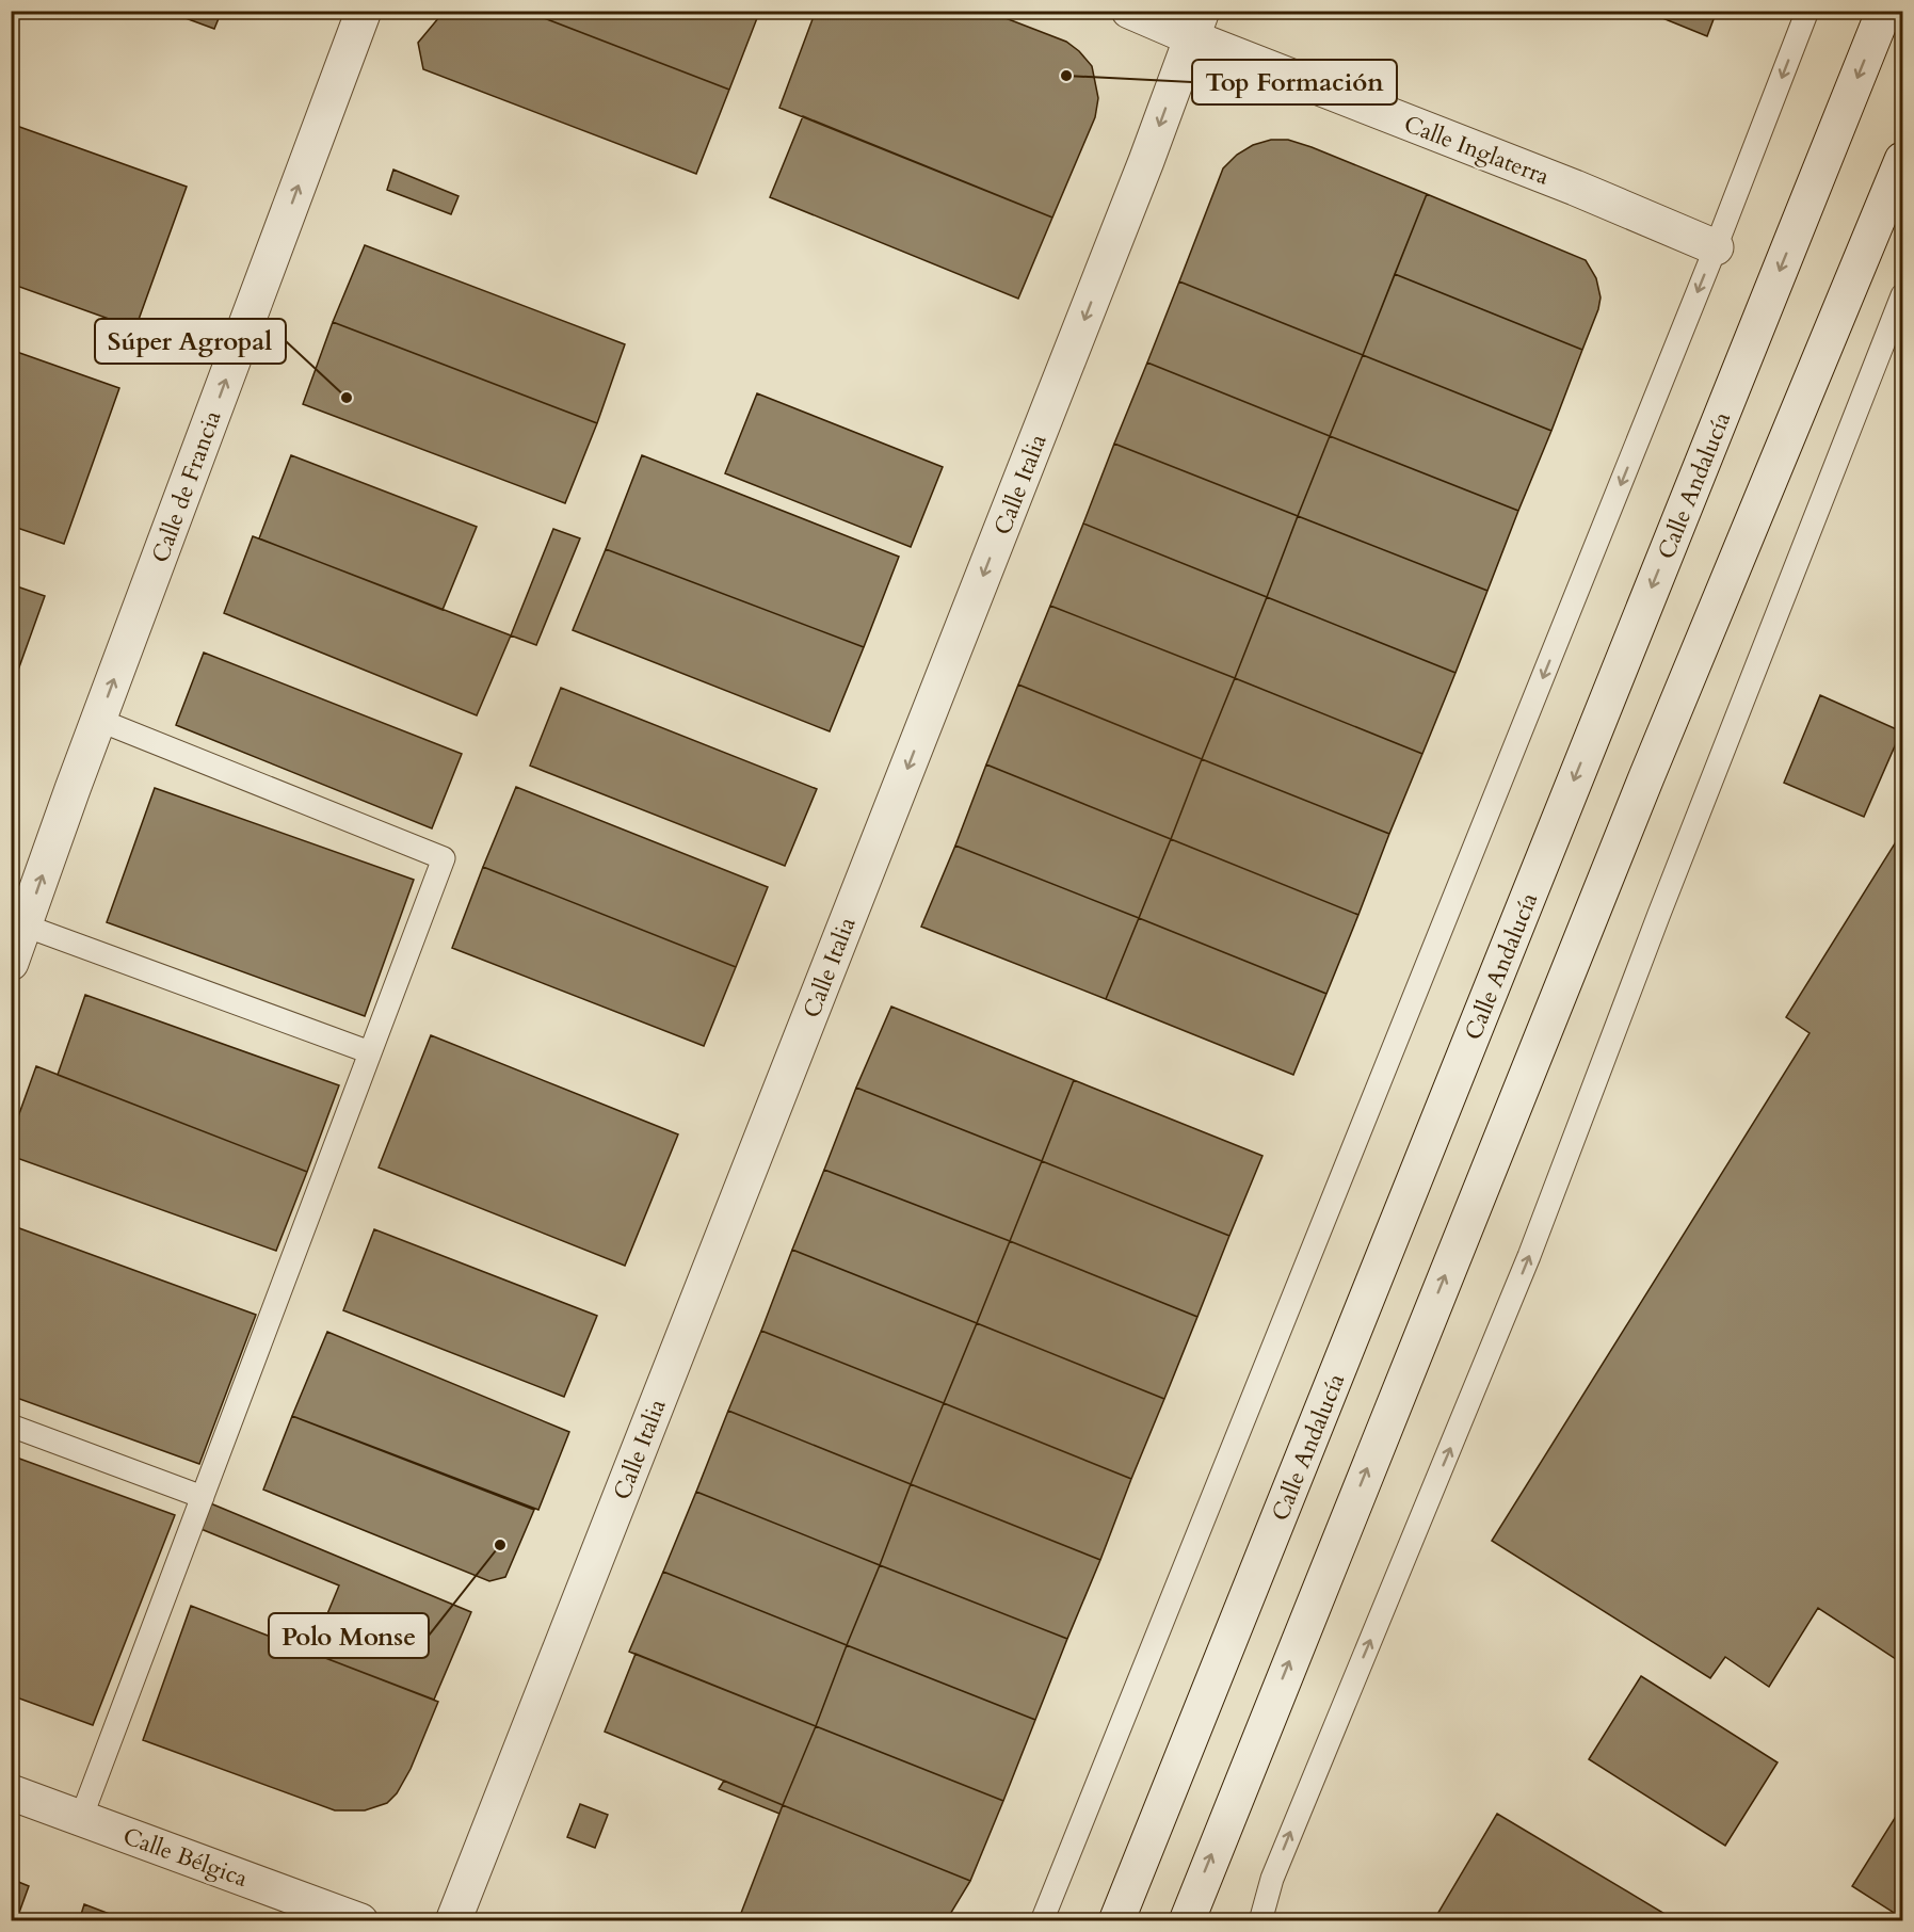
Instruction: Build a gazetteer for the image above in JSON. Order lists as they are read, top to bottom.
{
  "streets": {
    "street": [
      "Calle Inglaterra",
      "Calle Italia",
      "Calle Andalucía",
      "Calle de Francia",
      "Calle Bélgica"
    ]
  },
  "crossings": [
    ["Calle Inglaterra", "Calle Italia"]
  ],
  "one_way": ["Calle Italia", "Calle de Francia"],
  "places": ["Top Formación", "Súper Agropal", "Polo Monse"]
}
